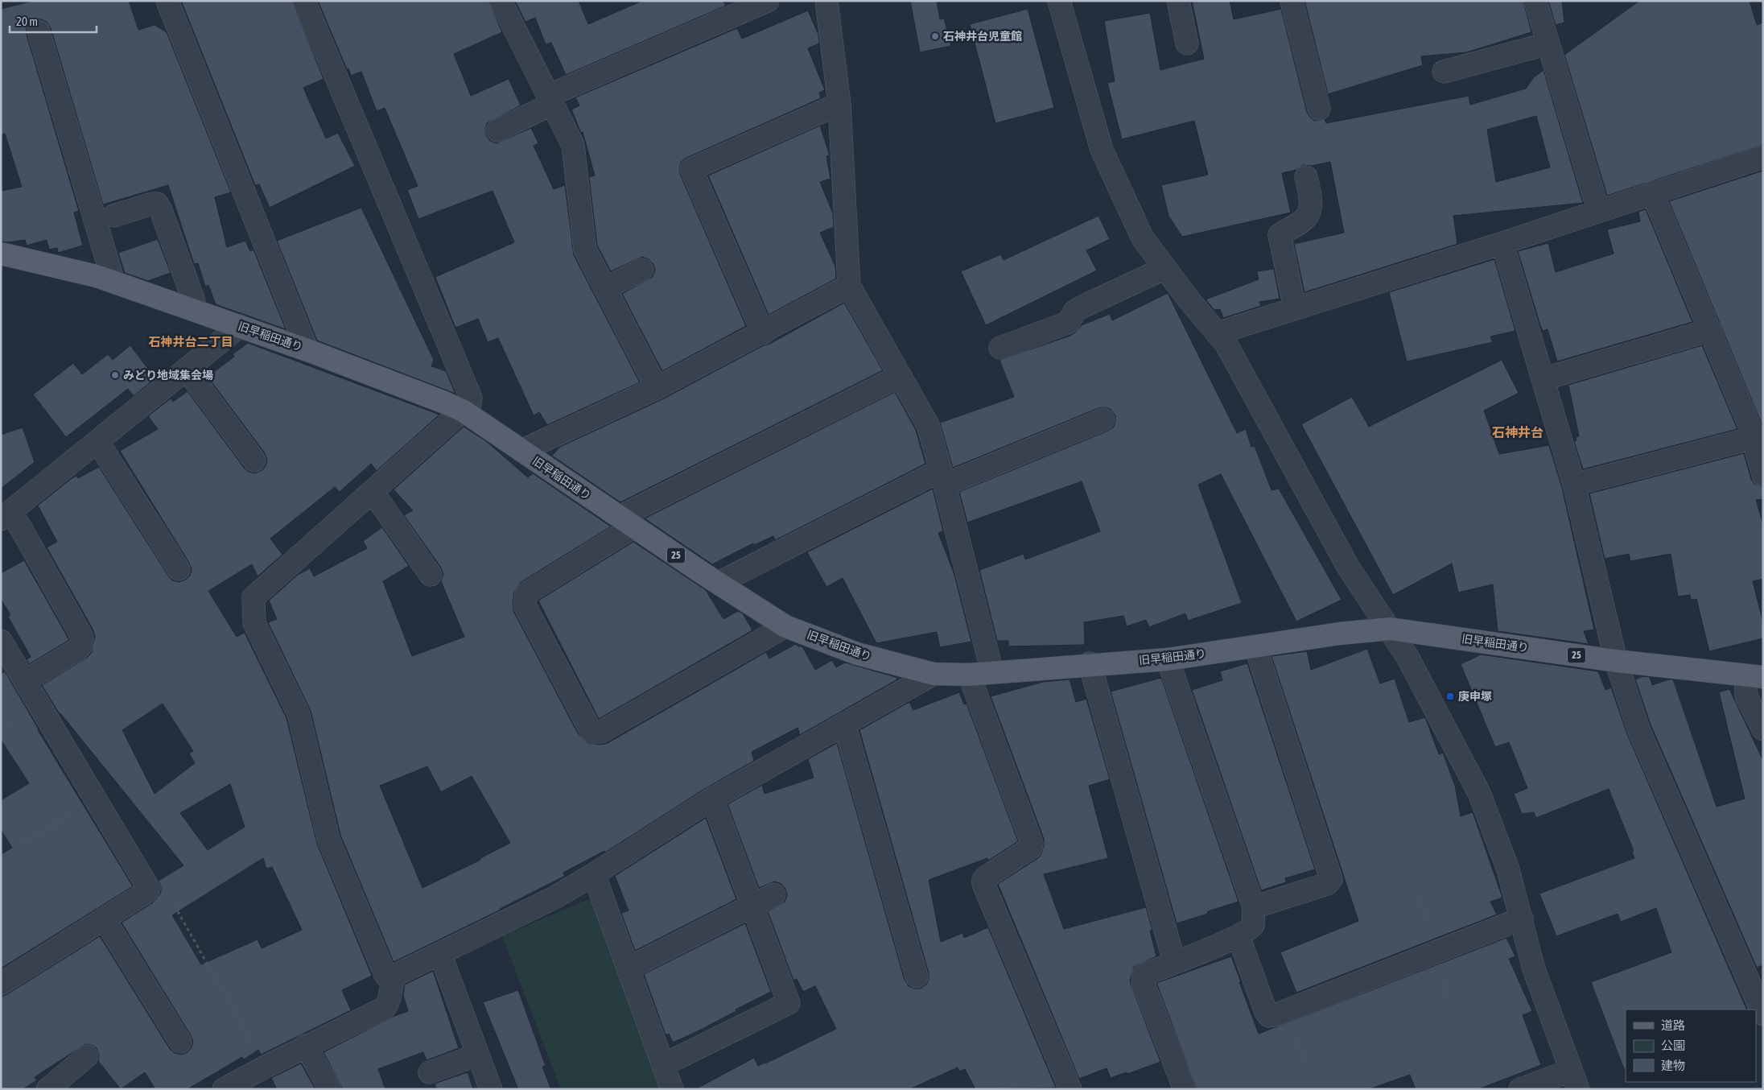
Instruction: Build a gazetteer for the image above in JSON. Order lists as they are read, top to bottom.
{
  "streets": {
    "main road": ["旧早稲田通り", "25"]
  },
  "districts": ["石神井台二丁目", "石神井台"],
  "places": {
    "other": ["石神井台児童館", "みどり地域集会場"],
    "transit": ["庚申塚"]
  },
  "legend": ["道路", "公園", "建物"],
  "scale_bar": "20 m"
}
